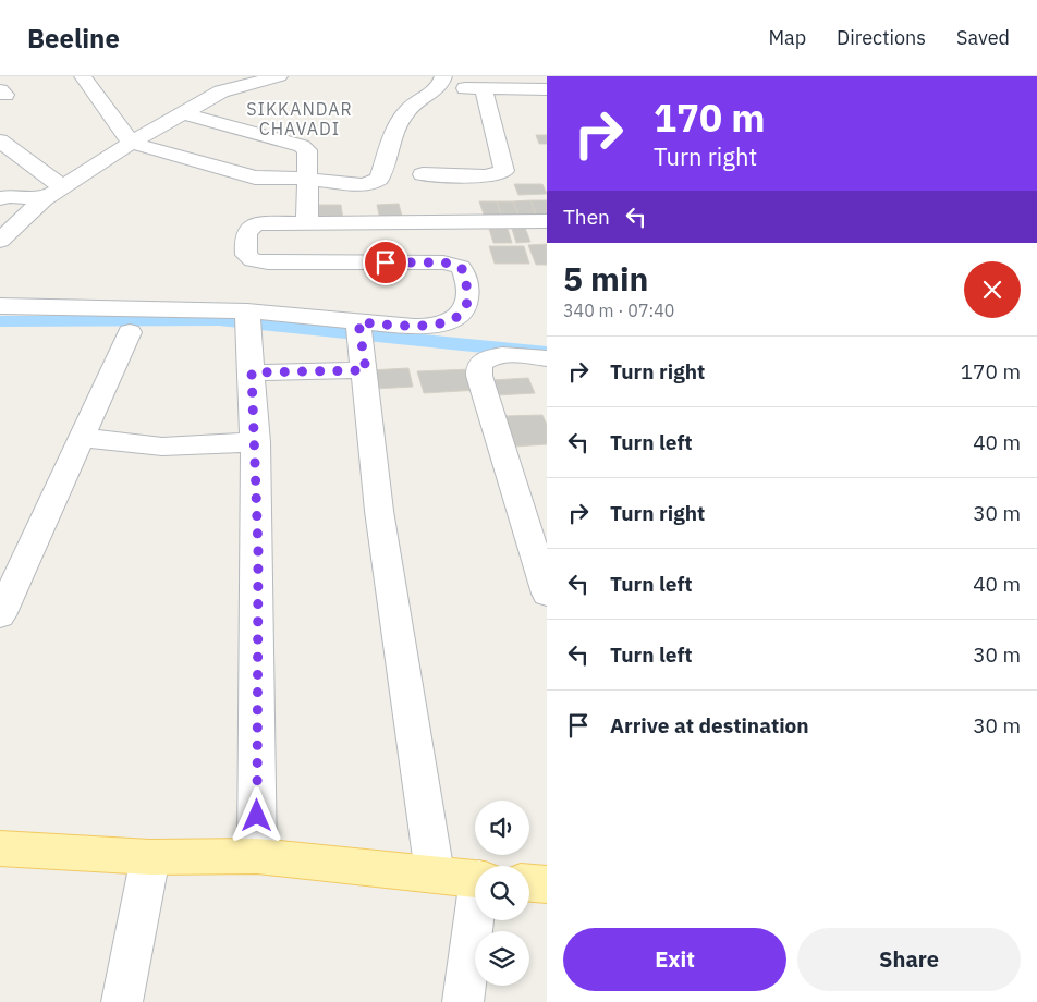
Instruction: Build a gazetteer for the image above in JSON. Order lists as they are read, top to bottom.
{
  "districts": ["SIKKANDAR CHAVADI"],
  "page": {
    "header": "Beeline",
    "nav": ["Map", "Directions", "Saved"],
    "turn": ["170 m", "Turn right"],
    "then": "Then",
    "heading": ["5 min", "340 m · 07:40"],
    "list": [
      {
        "name": "Turn right",
        "value": "170 m"
      },
      {
        "name": "Turn left",
        "value": "40 m"
      },
      {
        "name": "Turn right",
        "value": "30 m"
      },
      {
        "name": "Turn left",
        "value": "40 m"
      },
      {
        "name": "Turn left",
        "value": "30 m"
      },
      {
        "name": "Arrive at destination",
        "value": "30 m"
      }
    ],
    "buttons": ["Exit", "Share"]
  }
}
